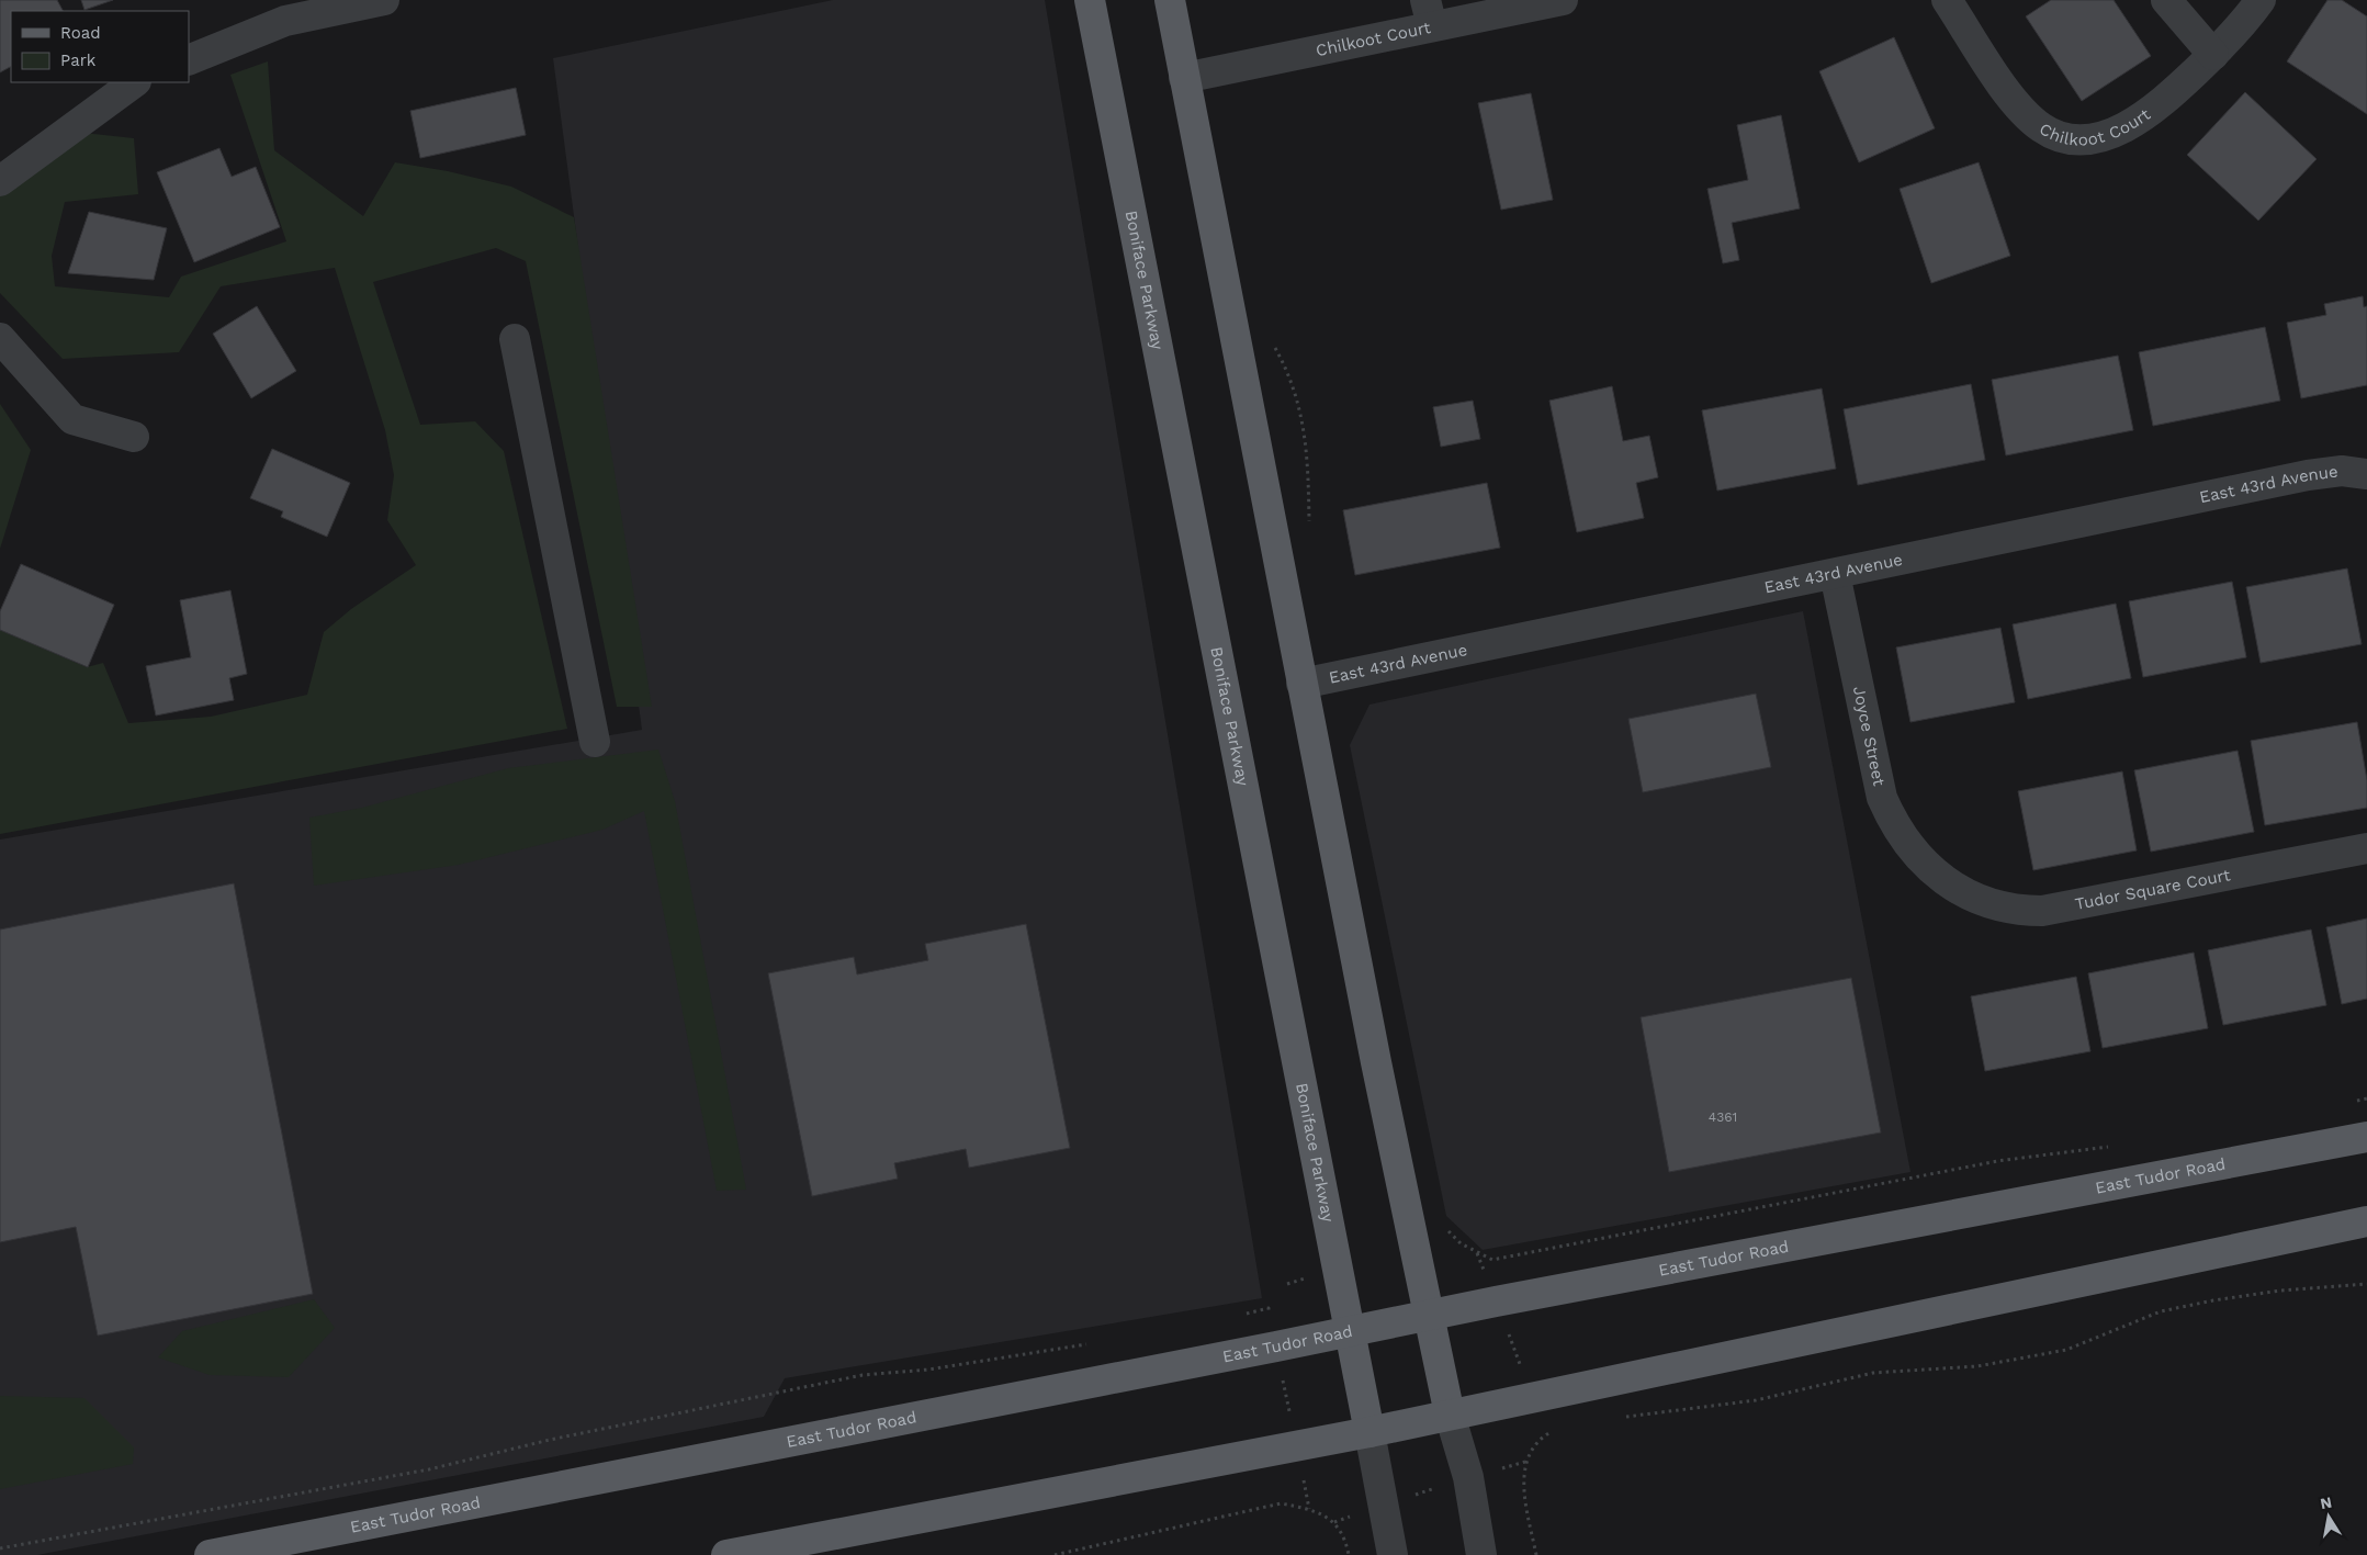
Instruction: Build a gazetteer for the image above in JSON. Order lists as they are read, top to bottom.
{
  "streets": {
    "main road": ["Boniface Parkway", "East Tudor Road"],
    "street": [
      "Chilkoot Court",
      "East 43rd Avenue",
      "Joyce Street",
      "Tudor Square Court"
    ]
  },
  "crossings": [
    ["Boniface Parkway", "East Tudor Road"],
    ["East 43rd Avenue", "Joyce Street"],
    ["Joyce Street", "Tudor Square Court"]
  ],
  "house_numbers": ["4361"],
  "legend": ["Road", "Park"],
  "north": "top"
}
